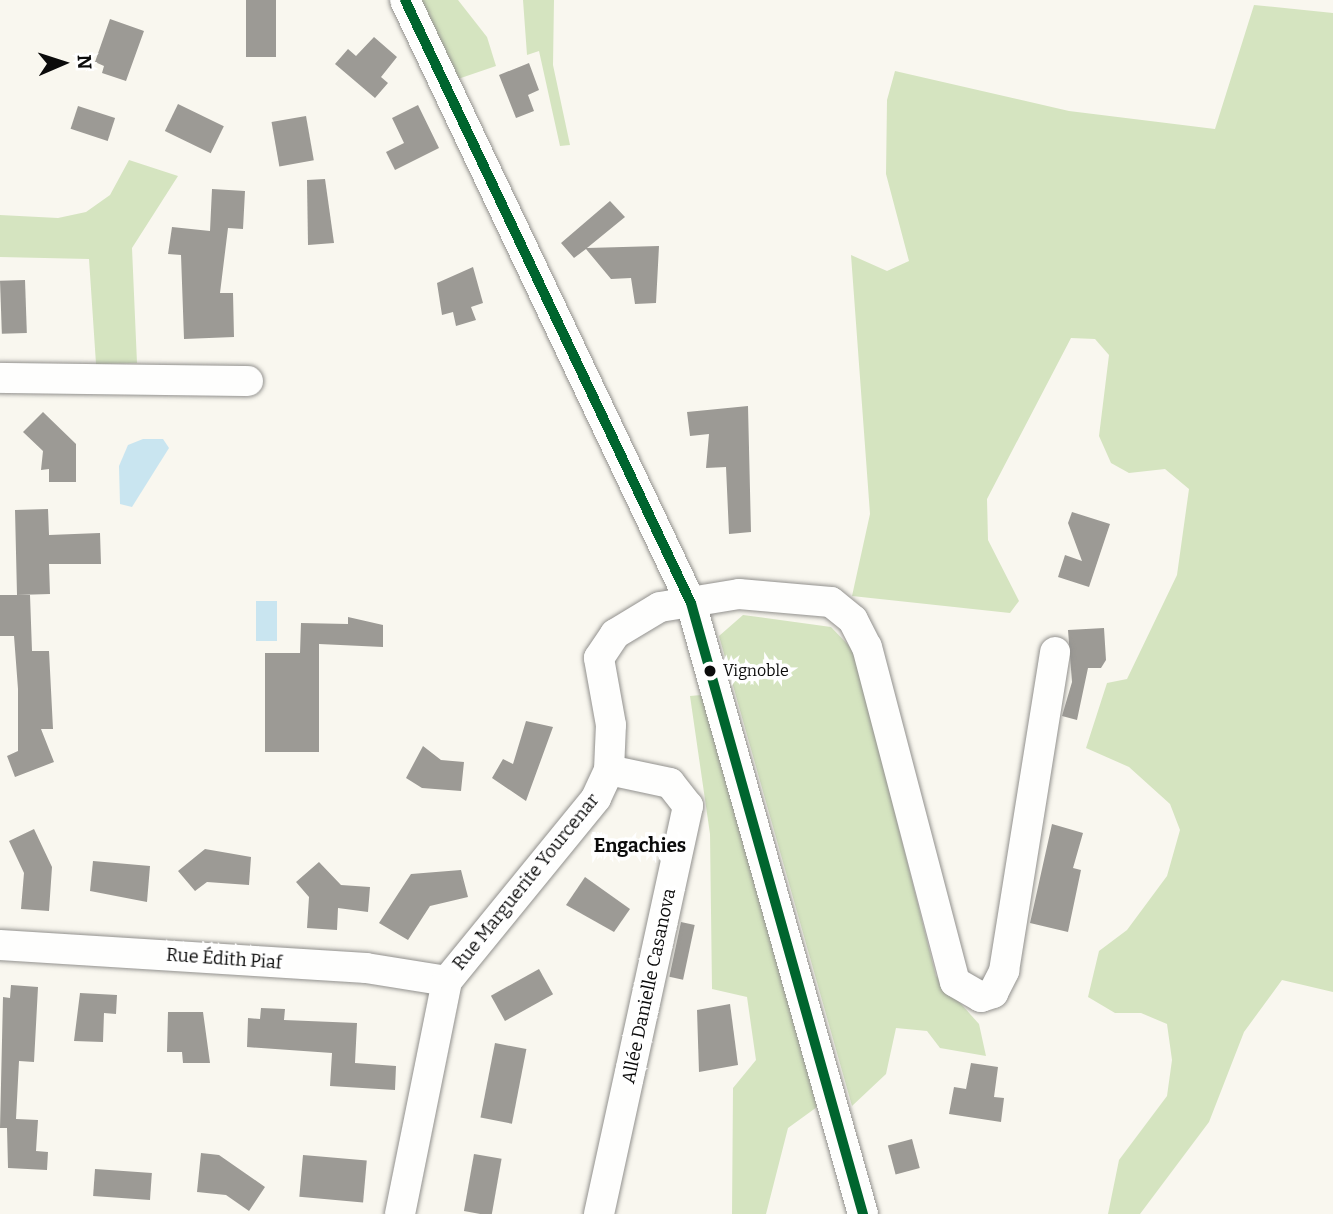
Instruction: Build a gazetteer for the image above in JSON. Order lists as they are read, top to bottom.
{
  "streets": {
    "street": ["Rue Marguerite Yourcenar", "Rue Édith Piaf", "Allée Danielle Casanova"]
  },
  "crossings": [
    ["Rue Marguerite Yourcenar", "Rue Édith Piaf"],
    ["Rue Marguerite Yourcenar", "Allée Danielle Casanova"]
  ],
  "districts": ["Engachies"],
  "places": ["Vignoble"],
  "north": "right"
}
